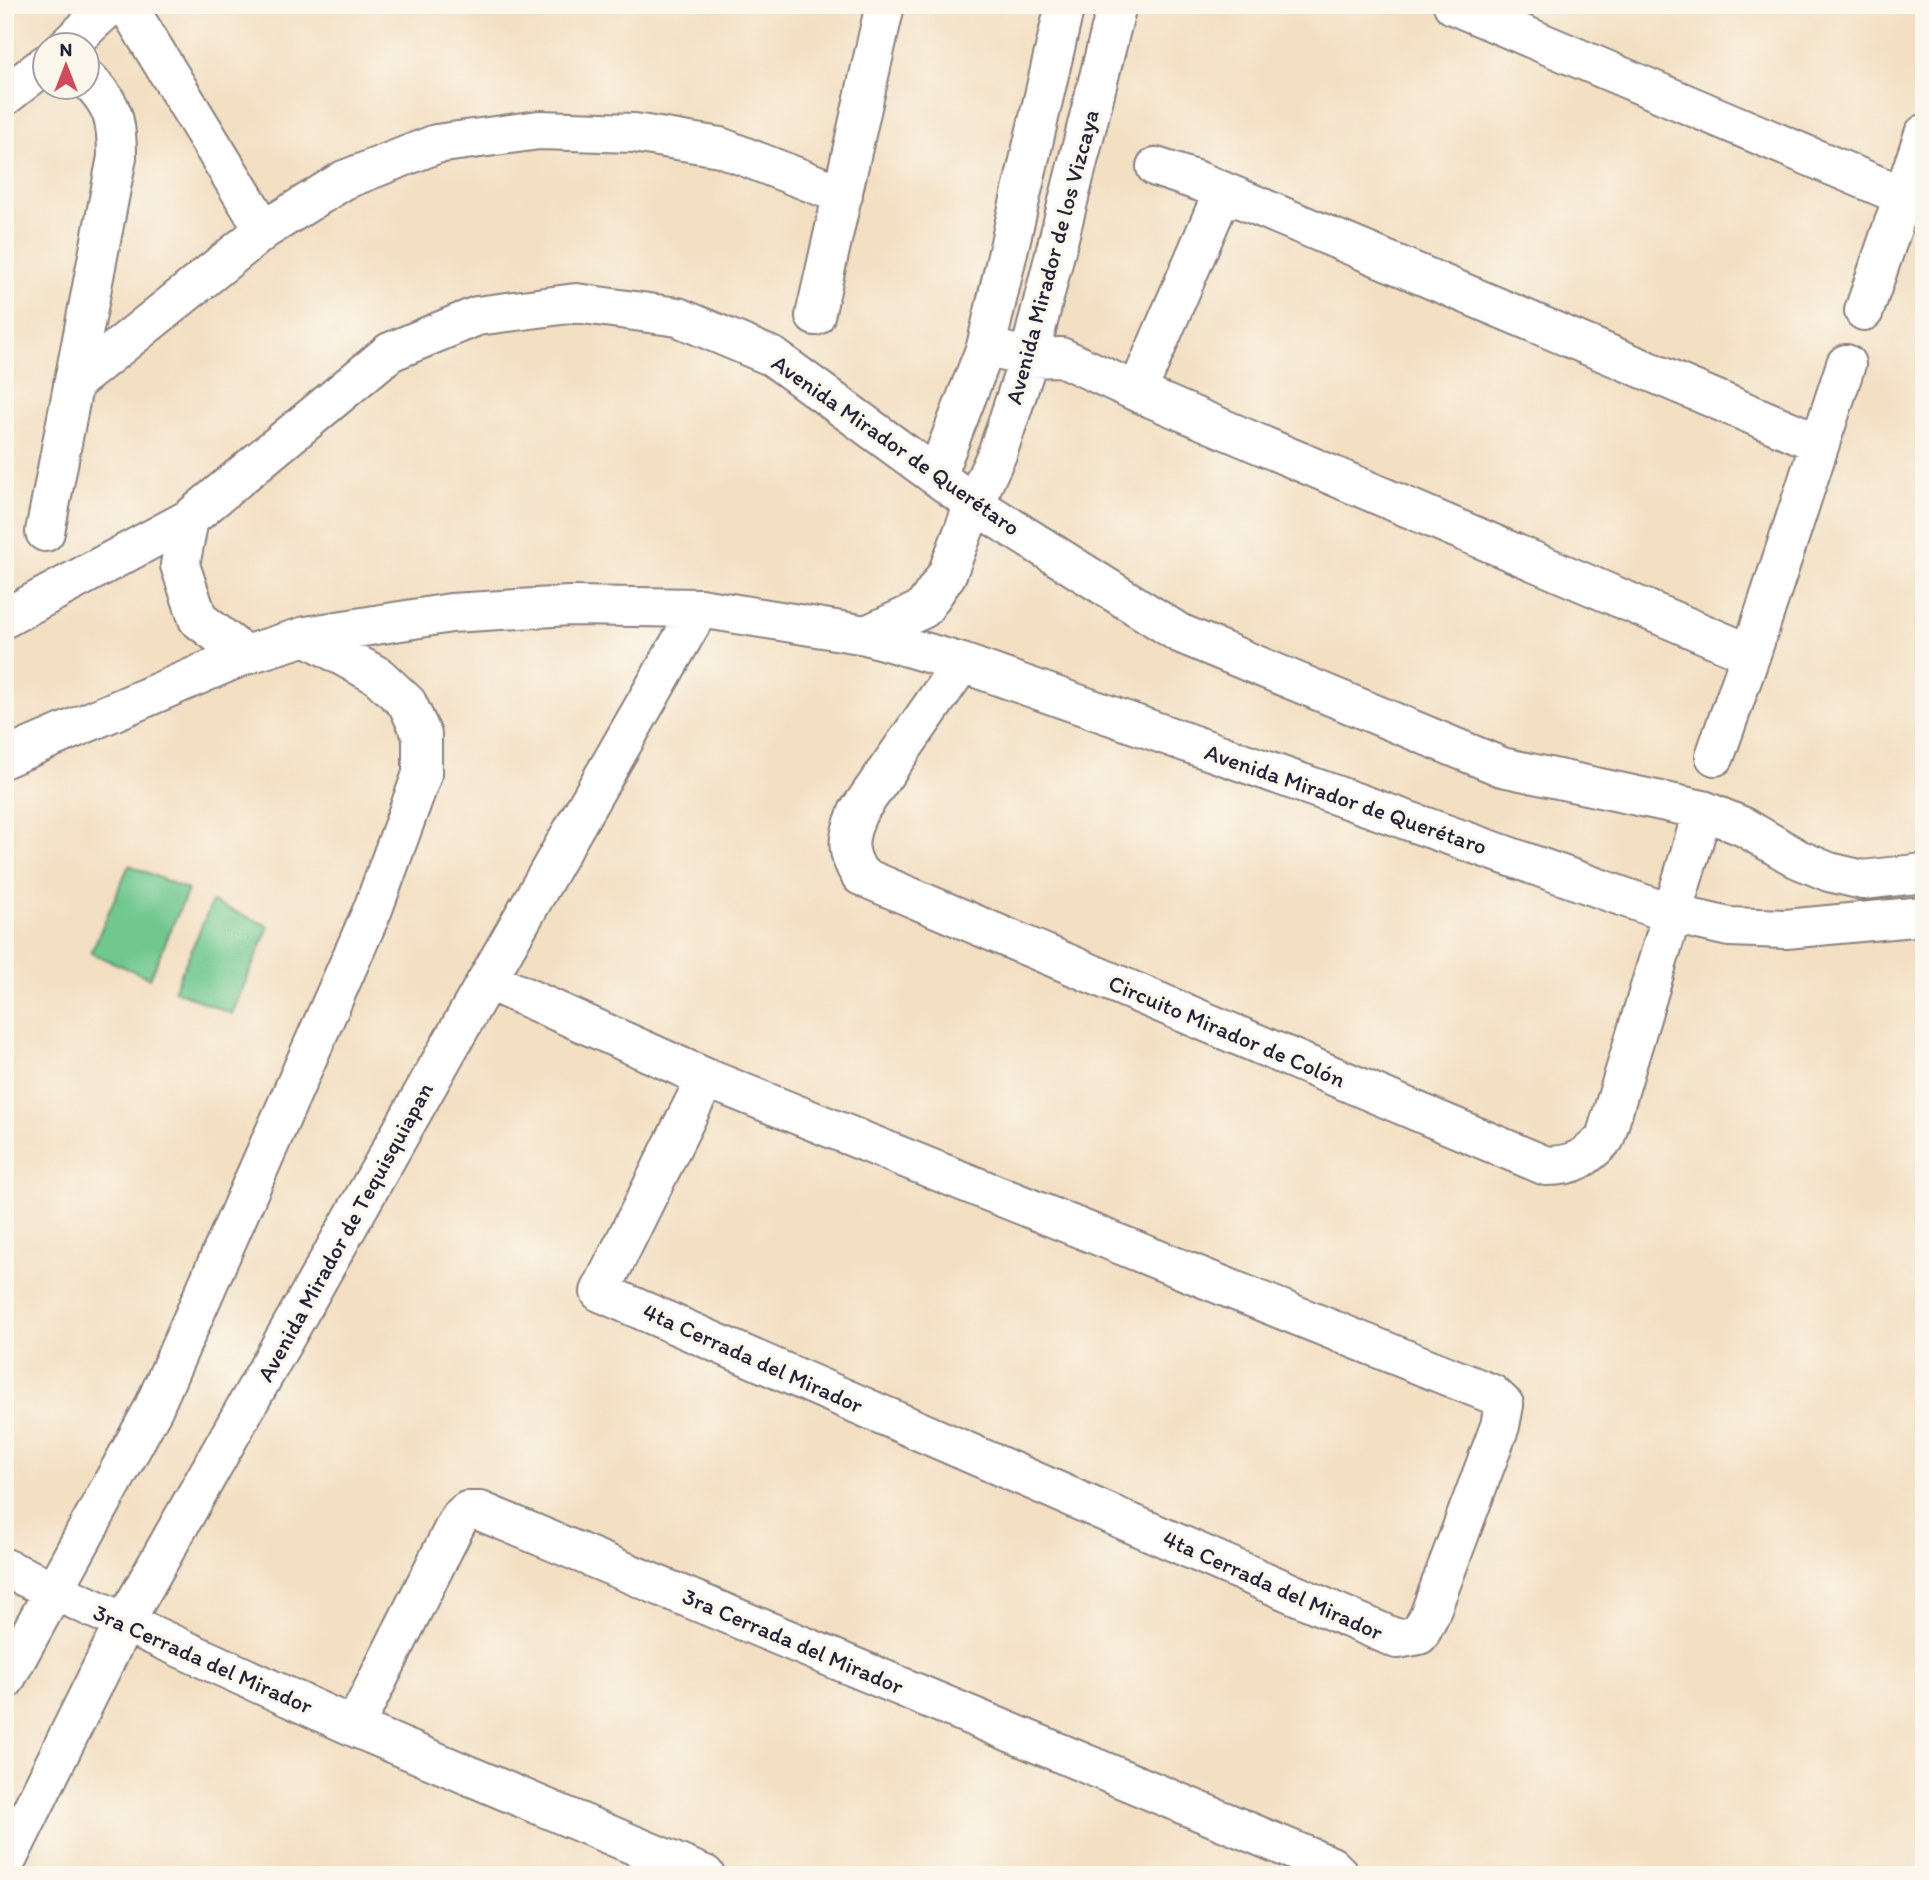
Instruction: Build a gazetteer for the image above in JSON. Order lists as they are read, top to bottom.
{
  "streets": {
    "street": [
      "Avenida Mirador de los Vizcaya",
      "Avenida Mirador de Querétaro",
      "Circuito Mirador de Colón",
      "Avenida Mirador de Tequisquiapan",
      "4ta Cerrada del Mirador",
      "3ra Cerrada del Mirador"
    ]
  },
  "crossings": [
    ["Avenida Mirador de los Vizcaya", "Avenida Mirador de Querétaro"],
    ["Avenida Mirador de Querétaro", "Circuito Mirador de Colón"],
    ["Avenida Mirador de Querétaro", "Avenida Mirador de Tequisquiapan"],
    ["Avenida Mirador de Tequisquiapan", "4ta Cerrada del Mirador"],
    ["Avenida Mirador de Tequisquiapan", "3ra Cerrada del Mirador"]
  ],
  "north": "top"
}
